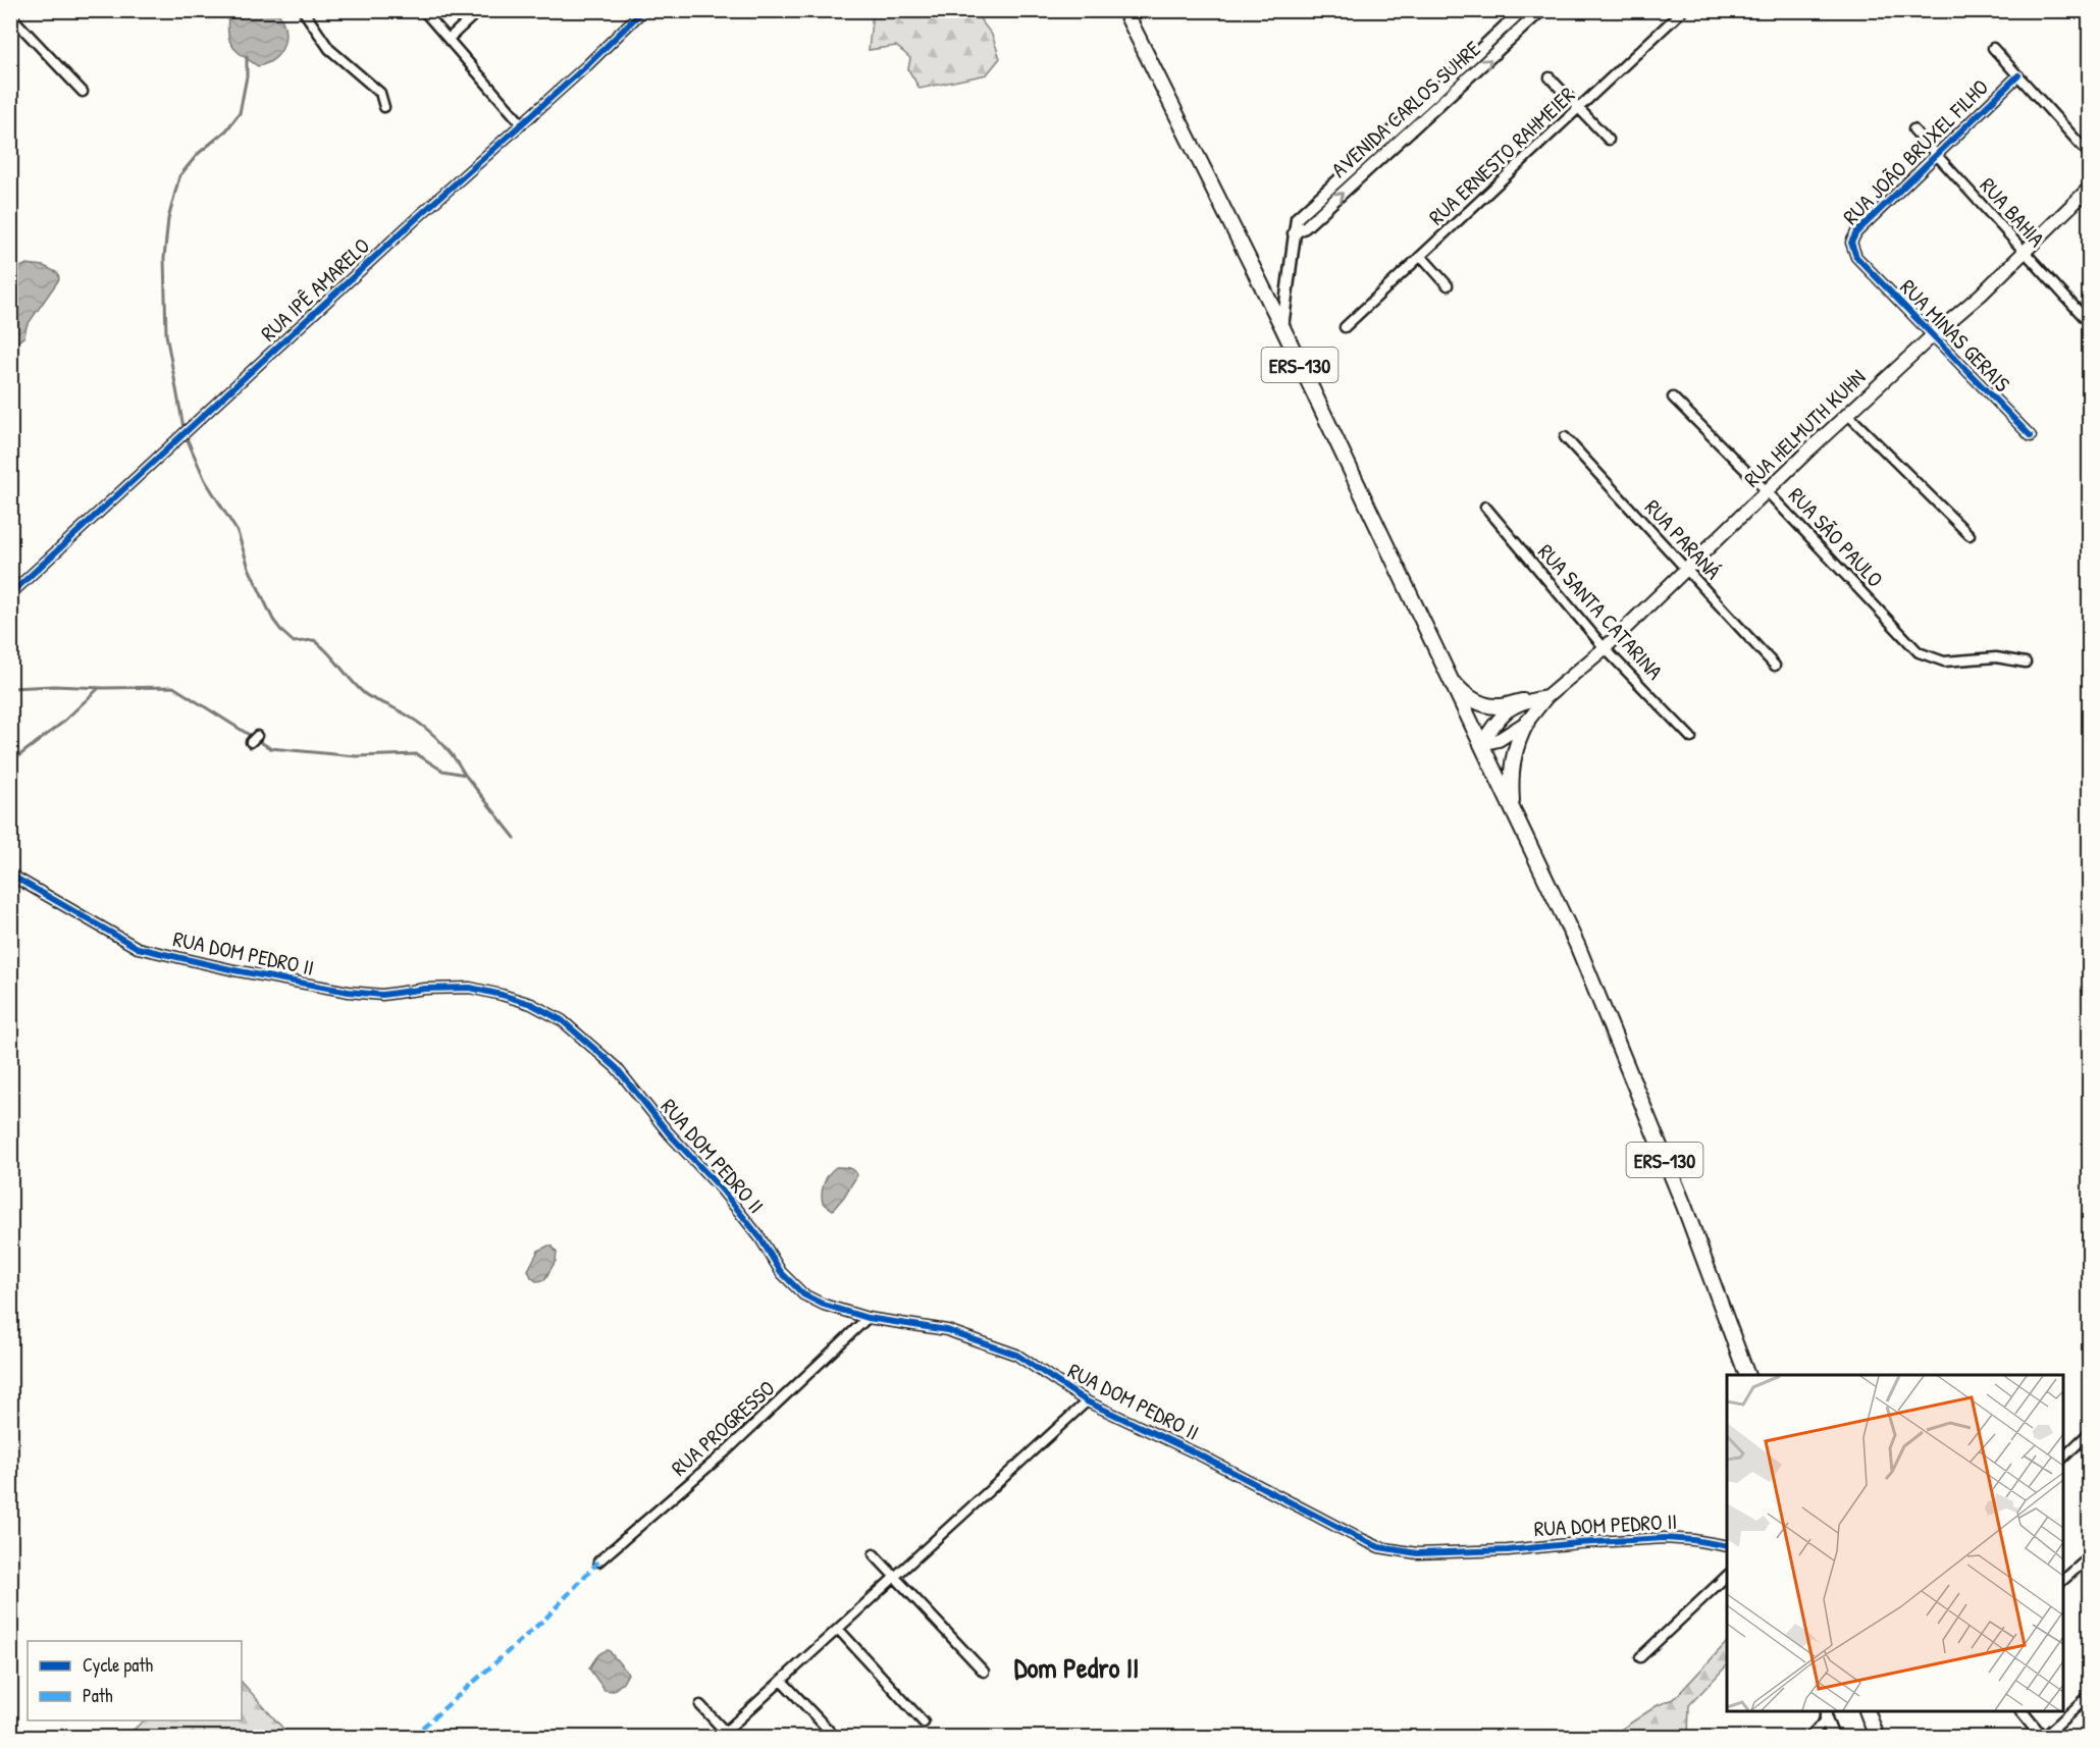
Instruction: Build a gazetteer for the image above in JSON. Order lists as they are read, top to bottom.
{
  "streets": {
    "main road": ["ERS-130", "RUA HELMUTH KUHN"],
    "street": [
      "AVENIDA CARLOS SUHRE",
      "RUA JOÃO BRUXEL FILHO",
      "RUA ERNESTO RAHMEIER",
      "RUA BAHIA",
      "RUA IPÊ AMARELO",
      "RUA MINAS GERAIS",
      "RUA SÃO PAULO",
      "RUA PARANÁ",
      "RUA SANTA CATARINA",
      "RUA DOM PEDRO II",
      "RUA PROGRESSO"
    ]
  },
  "crossings": [
    ["AVENIDA CARLOS SUHRE", "ERS-130"],
    ["RUA JOÃO BRUXEL FILHO", "RUA BAHIA"],
    ["RUA JOÃO BRUXEL FILHO", "RUA MINAS GERAIS"],
    ["RUA BAHIA", "RUA HELMUTH KUHN"],
    ["RUA MINAS GERAIS", "RUA HELMUTH KUHN"],
    ["ERS-130", "RUA HELMUTH KUHN"],
    ["RUA HELMUTH KUHN", "RUA SÃO PAULO"],
    ["RUA HELMUTH KUHN", "RUA PARANÁ"],
    ["RUA HELMUTH KUHN", "RUA SANTA CATARINA"],
    ["RUA DOM PEDRO II", "RUA PROGRESSO"]
  ],
  "districts": ["Dom Pedro II"],
  "legend": ["Cycle path", "Path"]
}
